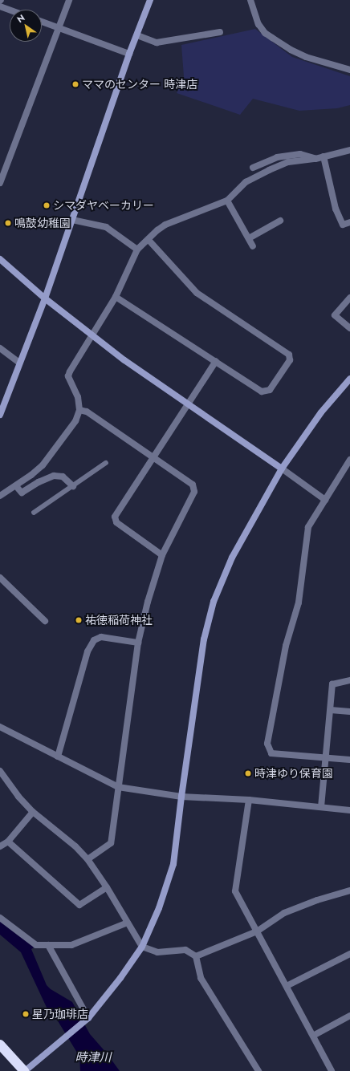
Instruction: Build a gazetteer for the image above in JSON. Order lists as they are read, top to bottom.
{
  "water": ["時津川"],
  "places": [
    "ママのセンター 時津店",
    "シマダヤベーカリー",
    "鳴鼓幼稚園",
    "祐徳稲荷神社",
    "時津ゆり保育園",
    "星乃珈琲店"
  ],
  "north": "top left"
}
